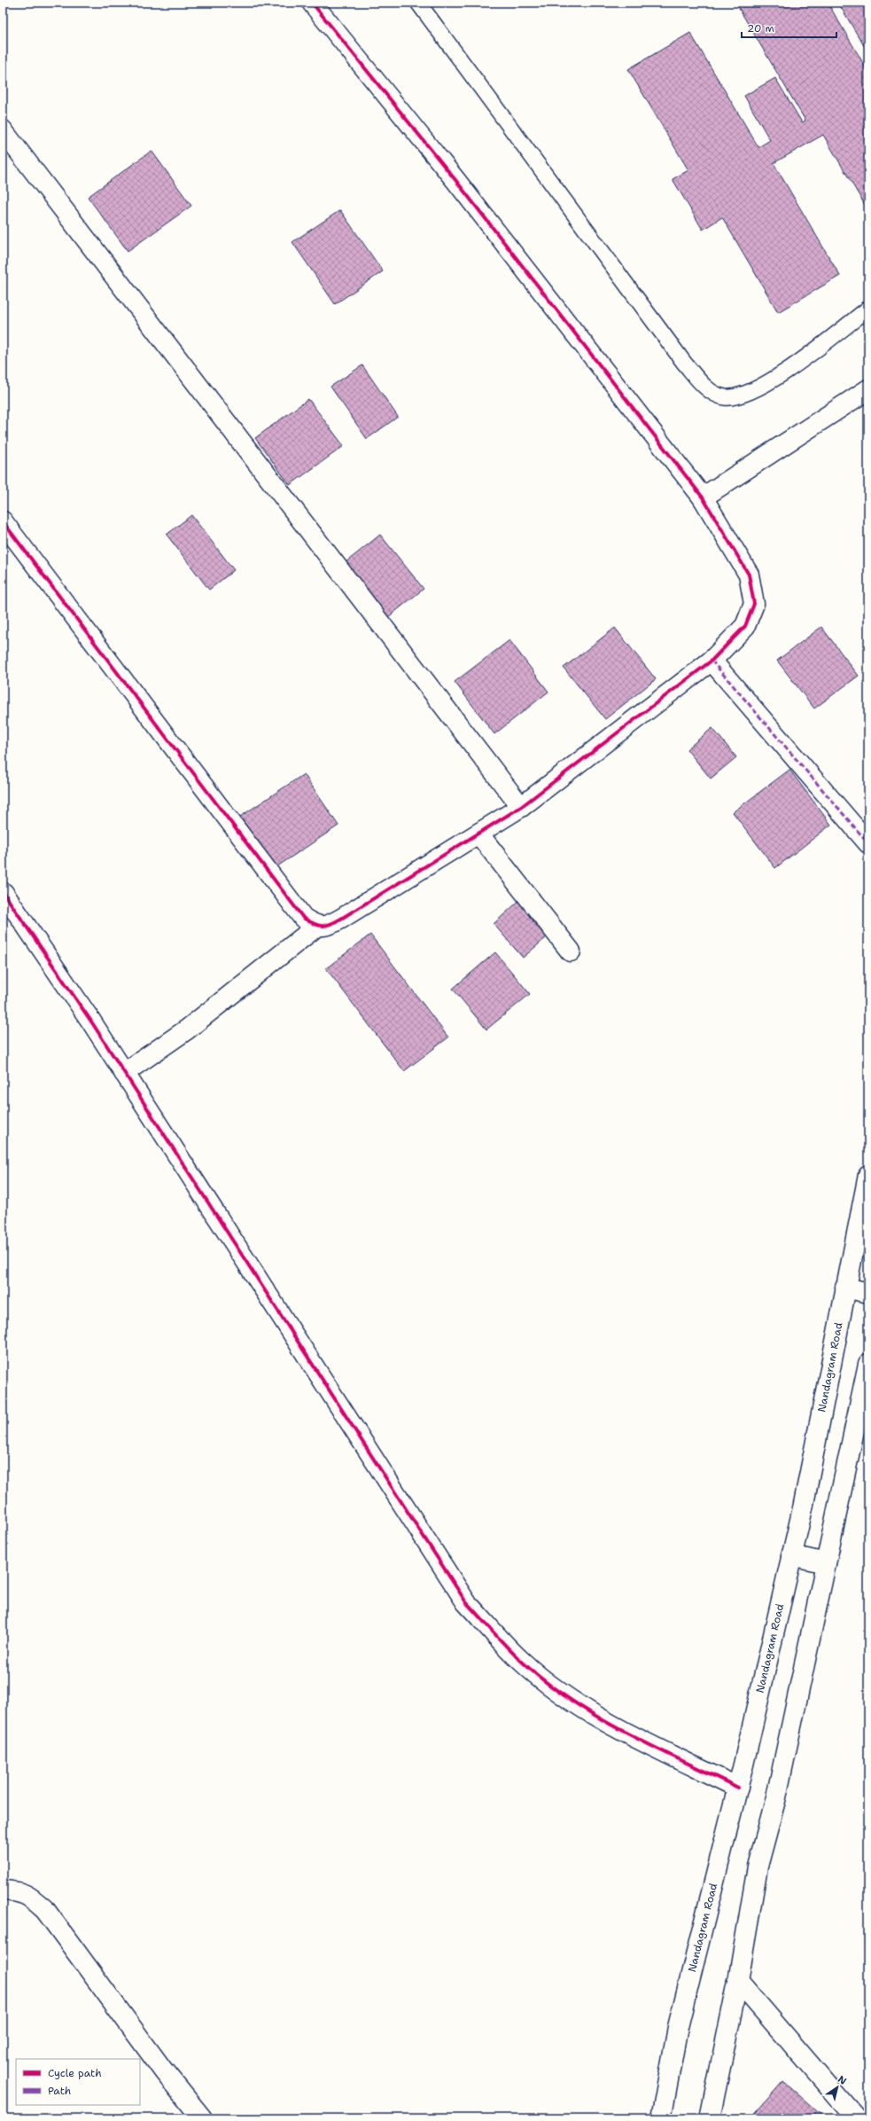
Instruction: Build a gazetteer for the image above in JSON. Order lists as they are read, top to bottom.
{
  "streets": {
    "street": ["Nandagram Road"]
  },
  "legend": ["Cycle path", "Path"],
  "scale_bar": "20 m",
  "north": "top right"
}
